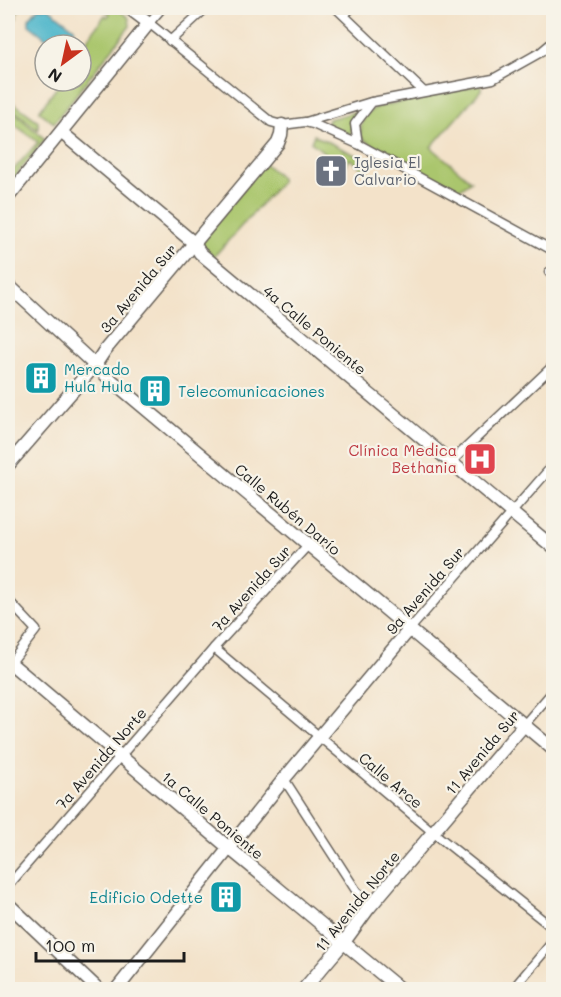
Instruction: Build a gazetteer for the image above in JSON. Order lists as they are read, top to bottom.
{
  "streets": {
    "main road": [
      "3a Avenida Sur",
      "4a Calle Poniente",
      "Calle Rubén Darío",
      "9a Avenida Sur",
      "11 Avenida Sur",
      "1a Calle Poniente",
      "11 Avenida Norte"
    ],
    "street": ["7a Avenida Sur", "7a Avenida Norte", "Calle Arce"]
  },
  "crossings": [
    ["3a Avenida Sur", "4a Calle Poniente"],
    ["3a Avenida Sur", "Calle Rubén Darío"],
    ["4a Calle Poniente", "9a Avenida Sur"],
    ["Calle Rubén Darío", "7a Avenida Sur"],
    ["Calle Rubén Darío", "9a Avenida Sur"],
    ["Calle Rubén Darío", "11 Avenida Sur"],
    ["7a Avenida Sur", "7a Avenida Norte"],
    ["7a Avenida Sur", "Calle Arce"],
    ["9a Avenida Sur", "Calle Arce"],
    ["9a Avenida Sur", "1a Calle Poniente"],
    ["11 Avenida Sur", "Calle Arce"],
    ["11 Avenida Sur", "11 Avenida Norte"],
    ["7a Avenida Norte", "Calle Arce"],
    ["7a Avenida Norte", "1a Calle Poniente"],
    ["Calle Arce", "11 Avenida Norte"],
    ["1a Calle Poniente", "11 Avenida Norte"]
  ],
  "places": {
    "church": ["Iglesia El Calvario"],
    "building": ["Mercado Hula Hula", "Telecomunicaciones", "Edificio Odette"],
    "hospital": ["Clínica Medica Bethania"]
  },
  "scale_bar": "100 m",
  "north": "bottom left"
}
